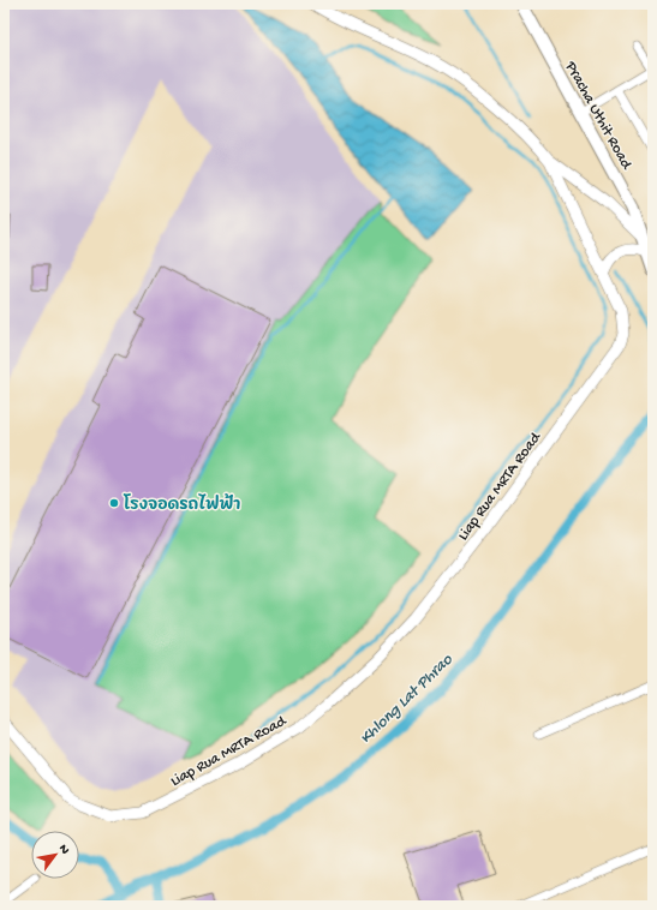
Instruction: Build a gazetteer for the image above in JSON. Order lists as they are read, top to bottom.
{
  "streets": {
    "main road": ["Pracha Uthit Road"],
    "street": ["Liap Rua MRTA Road"]
  },
  "water": ["Khlong Lat Phrao"],
  "places": ["โรงจอดรถไฟฟ้า"],
  "north": "top right"
}
